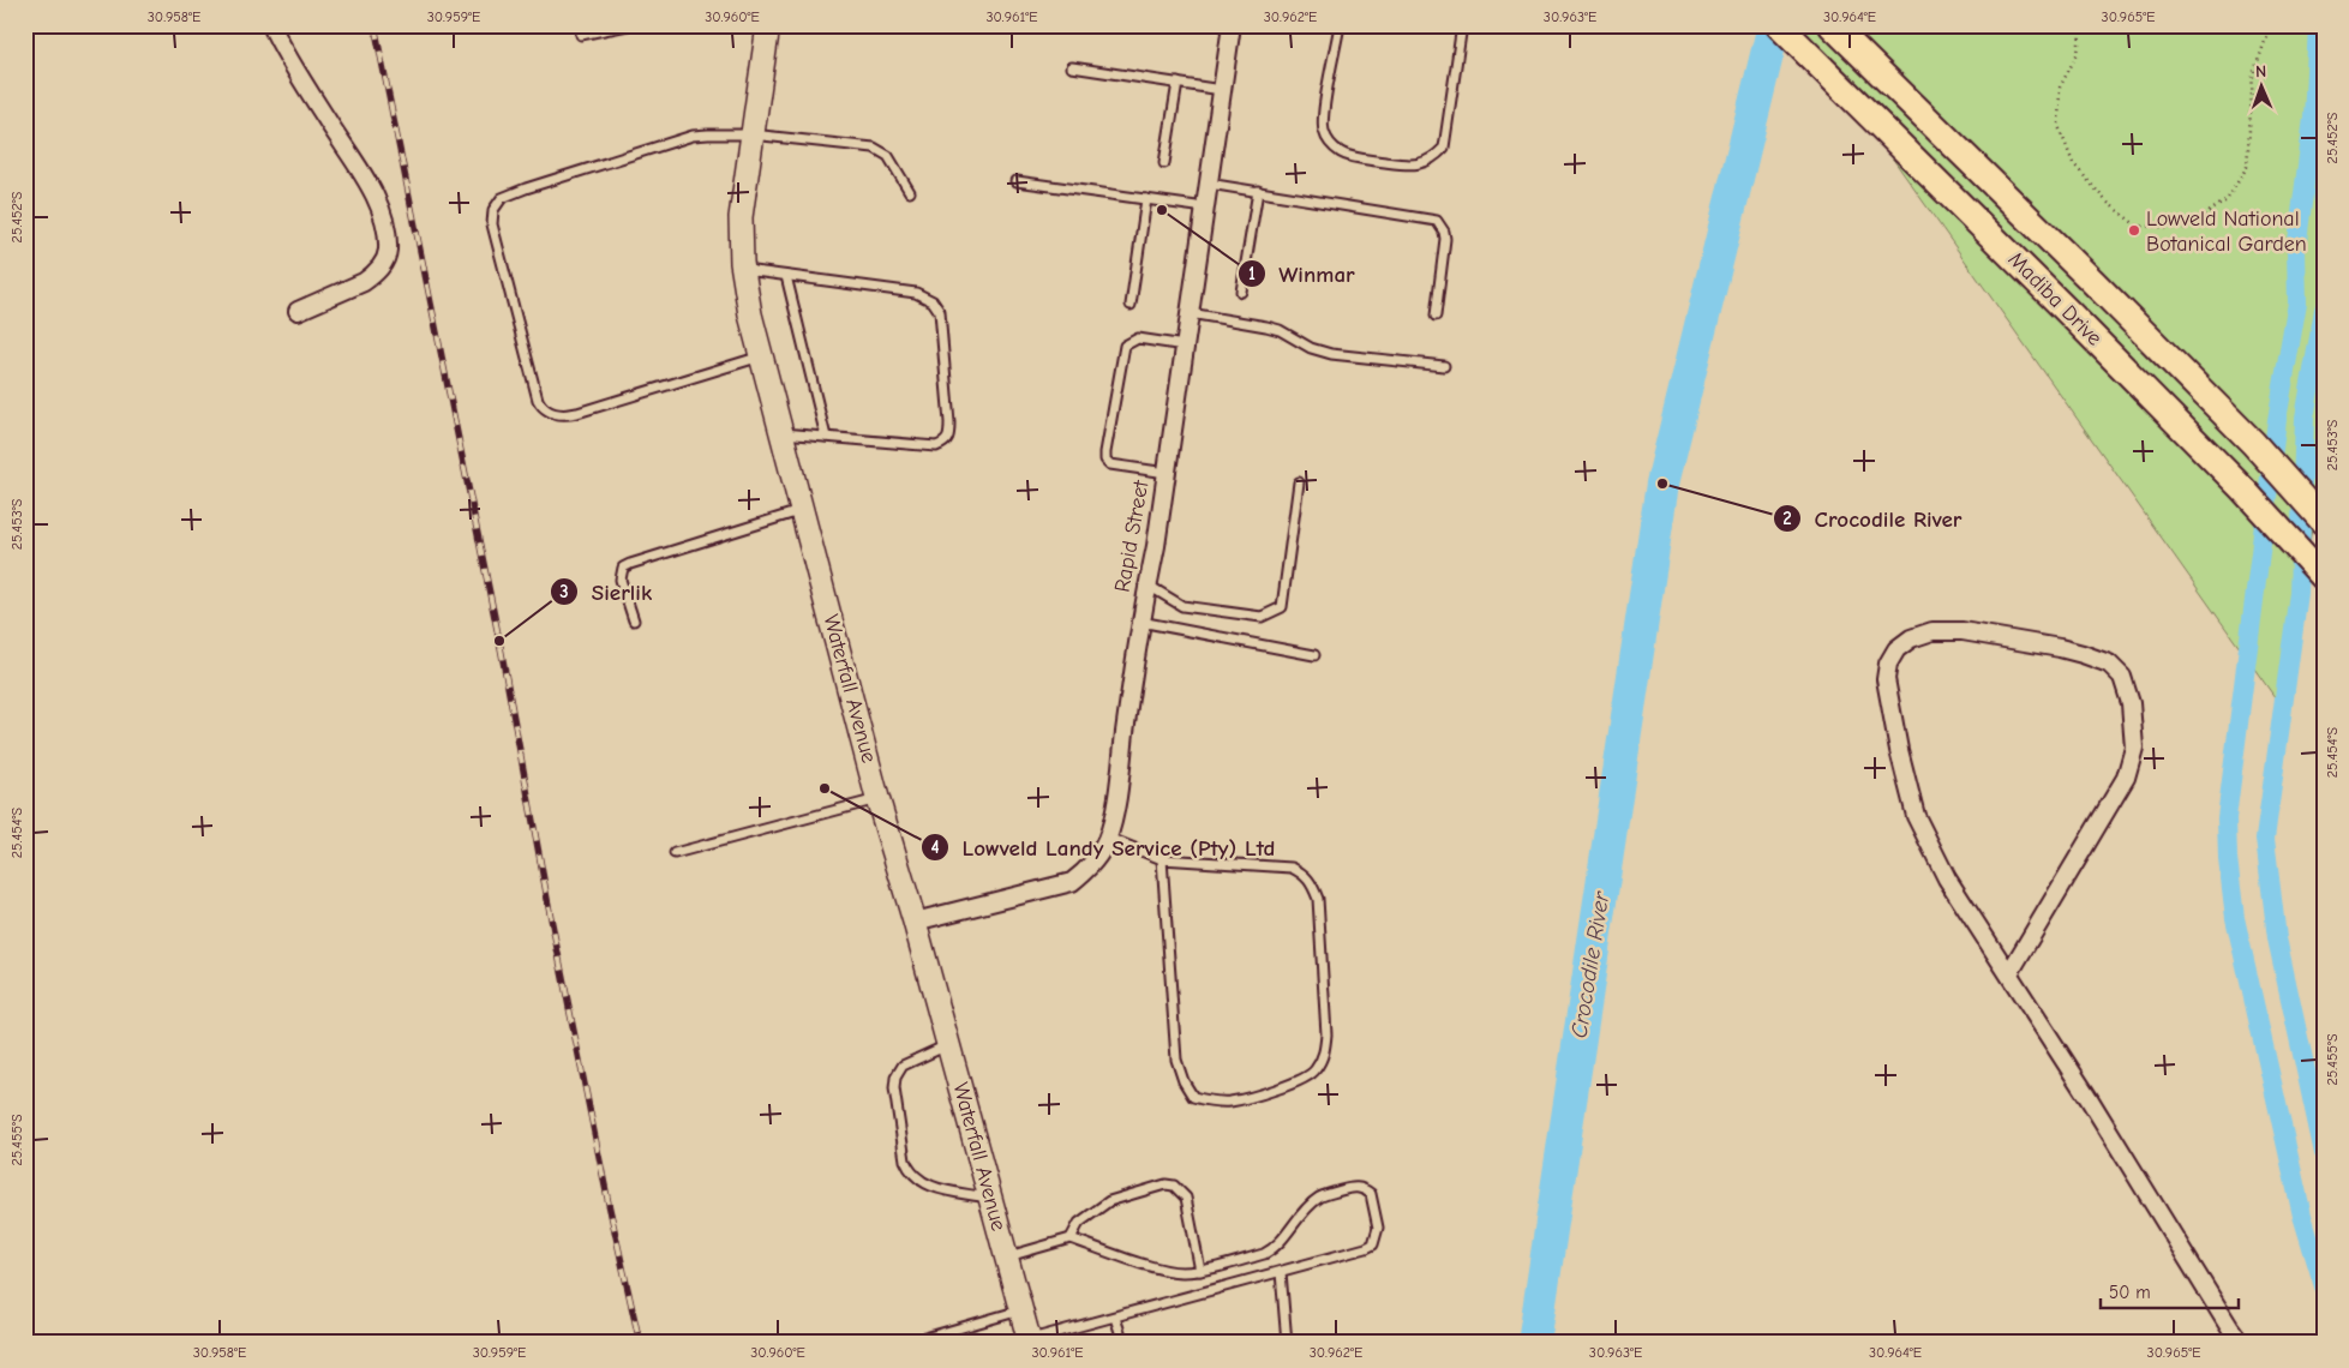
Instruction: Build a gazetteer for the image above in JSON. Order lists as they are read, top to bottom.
{
  "streets": {
    "main road": ["Madiba Drive"],
    "street": ["Rapid Street", "Waterfall Avenue"]
  },
  "crossings": [
    ["Rapid Street", "Waterfall Avenue"]
  ],
  "water": ["Crocodile River"],
  "places": [
    "Winmar",
    "Lowveld National Botanical Garden",
    "Crocodile River",
    "Sierlik",
    "Lowveld Landy Service (Pty) Ltd"
  ],
  "scale_bar": "50 m",
  "north": "top",
  "coordinates": [
    "30.958°E",
    "30.959°E",
    "30.960°E",
    "30.961°E",
    "30.962°E",
    "30.963°E",
    "30.964°E",
    "30.965°E",
    "25.452°S",
    "25.453°S",
    "25.454°S",
    "25.455°S"
  ]
}
